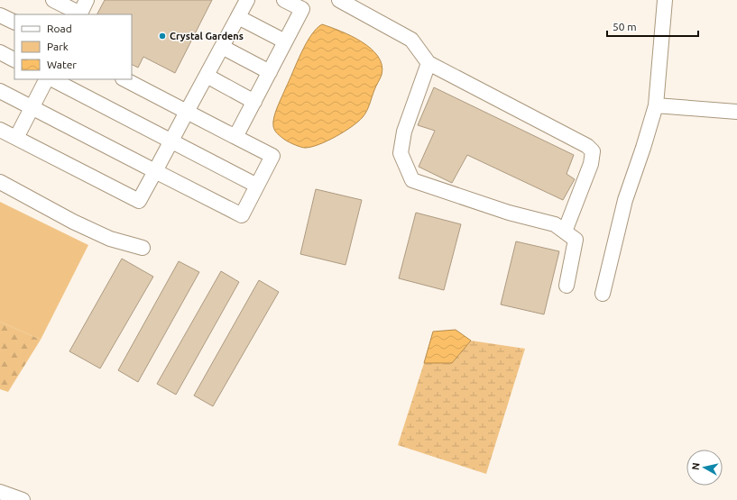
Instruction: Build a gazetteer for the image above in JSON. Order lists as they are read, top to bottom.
{
  "places": ["Crystal Gardens"],
  "legend": ["Road", "Park", "Water"],
  "scale_bar": "50 m",
  "north": "left"
}
